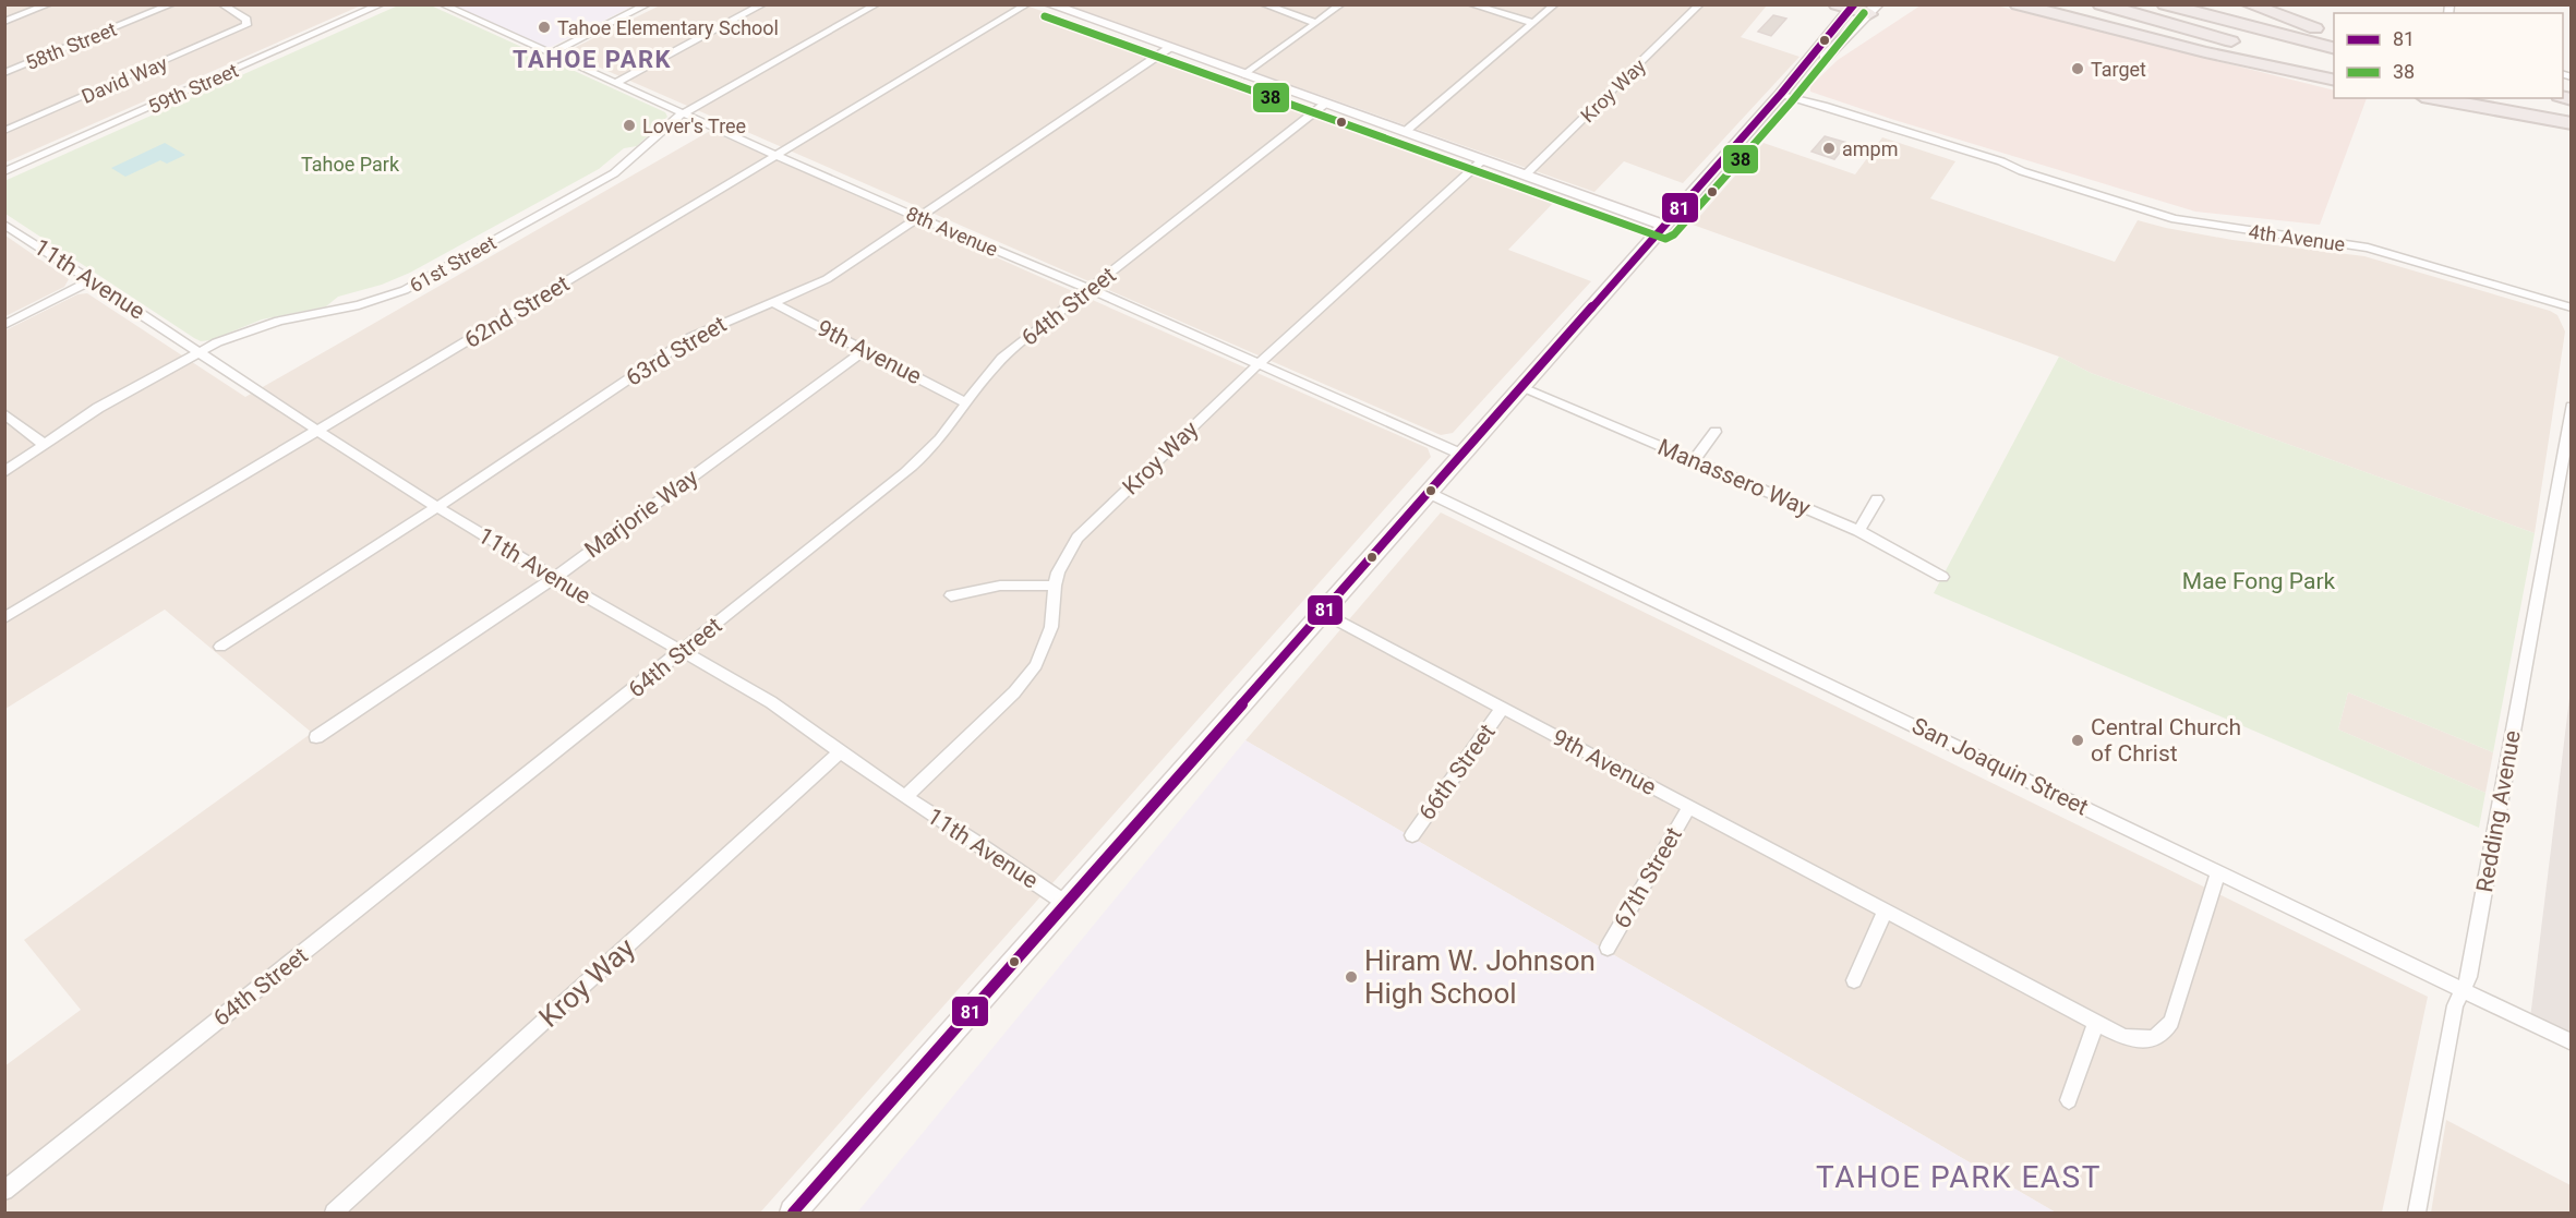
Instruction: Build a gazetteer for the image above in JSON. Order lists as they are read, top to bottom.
{
  "streets": {
    "street": [
      "58th Street",
      "David Way",
      "59th Street",
      "Kroy Way",
      "8th Avenue",
      "4th Avenue",
      "61st Street",
      "11th Avenue",
      "64th Street",
      "62nd Street",
      "63rd Street",
      "9th Avenue",
      "Manassero Way",
      "Marjorie Way",
      "San Joaquin Street",
      "66th Street",
      "Redding Avenue",
      "67th Street"
    ]
  },
  "crossings": [
    ["Kroy Way", "8th Avenue"],
    ["Kroy Way", "11th Avenue"],
    ["8th Avenue", "61st Street"],
    ["8th Avenue", "64th Street"],
    ["8th Avenue", "62nd Street"],
    ["8th Avenue", "63rd Street"],
    ["61st Street", "11th Avenue"],
    ["11th Avenue", "64th Street"],
    ["11th Avenue", "62nd Street"],
    ["11th Avenue", "63rd Street"],
    ["11th Avenue", "Marjorie Way"],
    ["64th Street", "9th Avenue"],
    ["63rd Street", "9th Avenue"],
    ["9th Avenue", "Marjorie Way"],
    ["9th Avenue", "San Joaquin Street"],
    ["9th Avenue", "66th Street"],
    ["9th Avenue", "67th Street"],
    ["San Joaquin Street", "Redding Avenue"]
  ],
  "districts": ["TAHOE PARK", "TAHOE PARK EAST"],
  "parks": ["Tahoe Park", "Mae Fong Park"],
  "places": [
    "Tahoe Elementary School",
    "Target",
    "Lover's Tree",
    "ampm",
    "Central Church of Christ",
    "Hiram W. Johnson High School"
  ],
  "lines": ["transit line 81", "transit line 38"],
  "legend": ["81", "38"]
}
